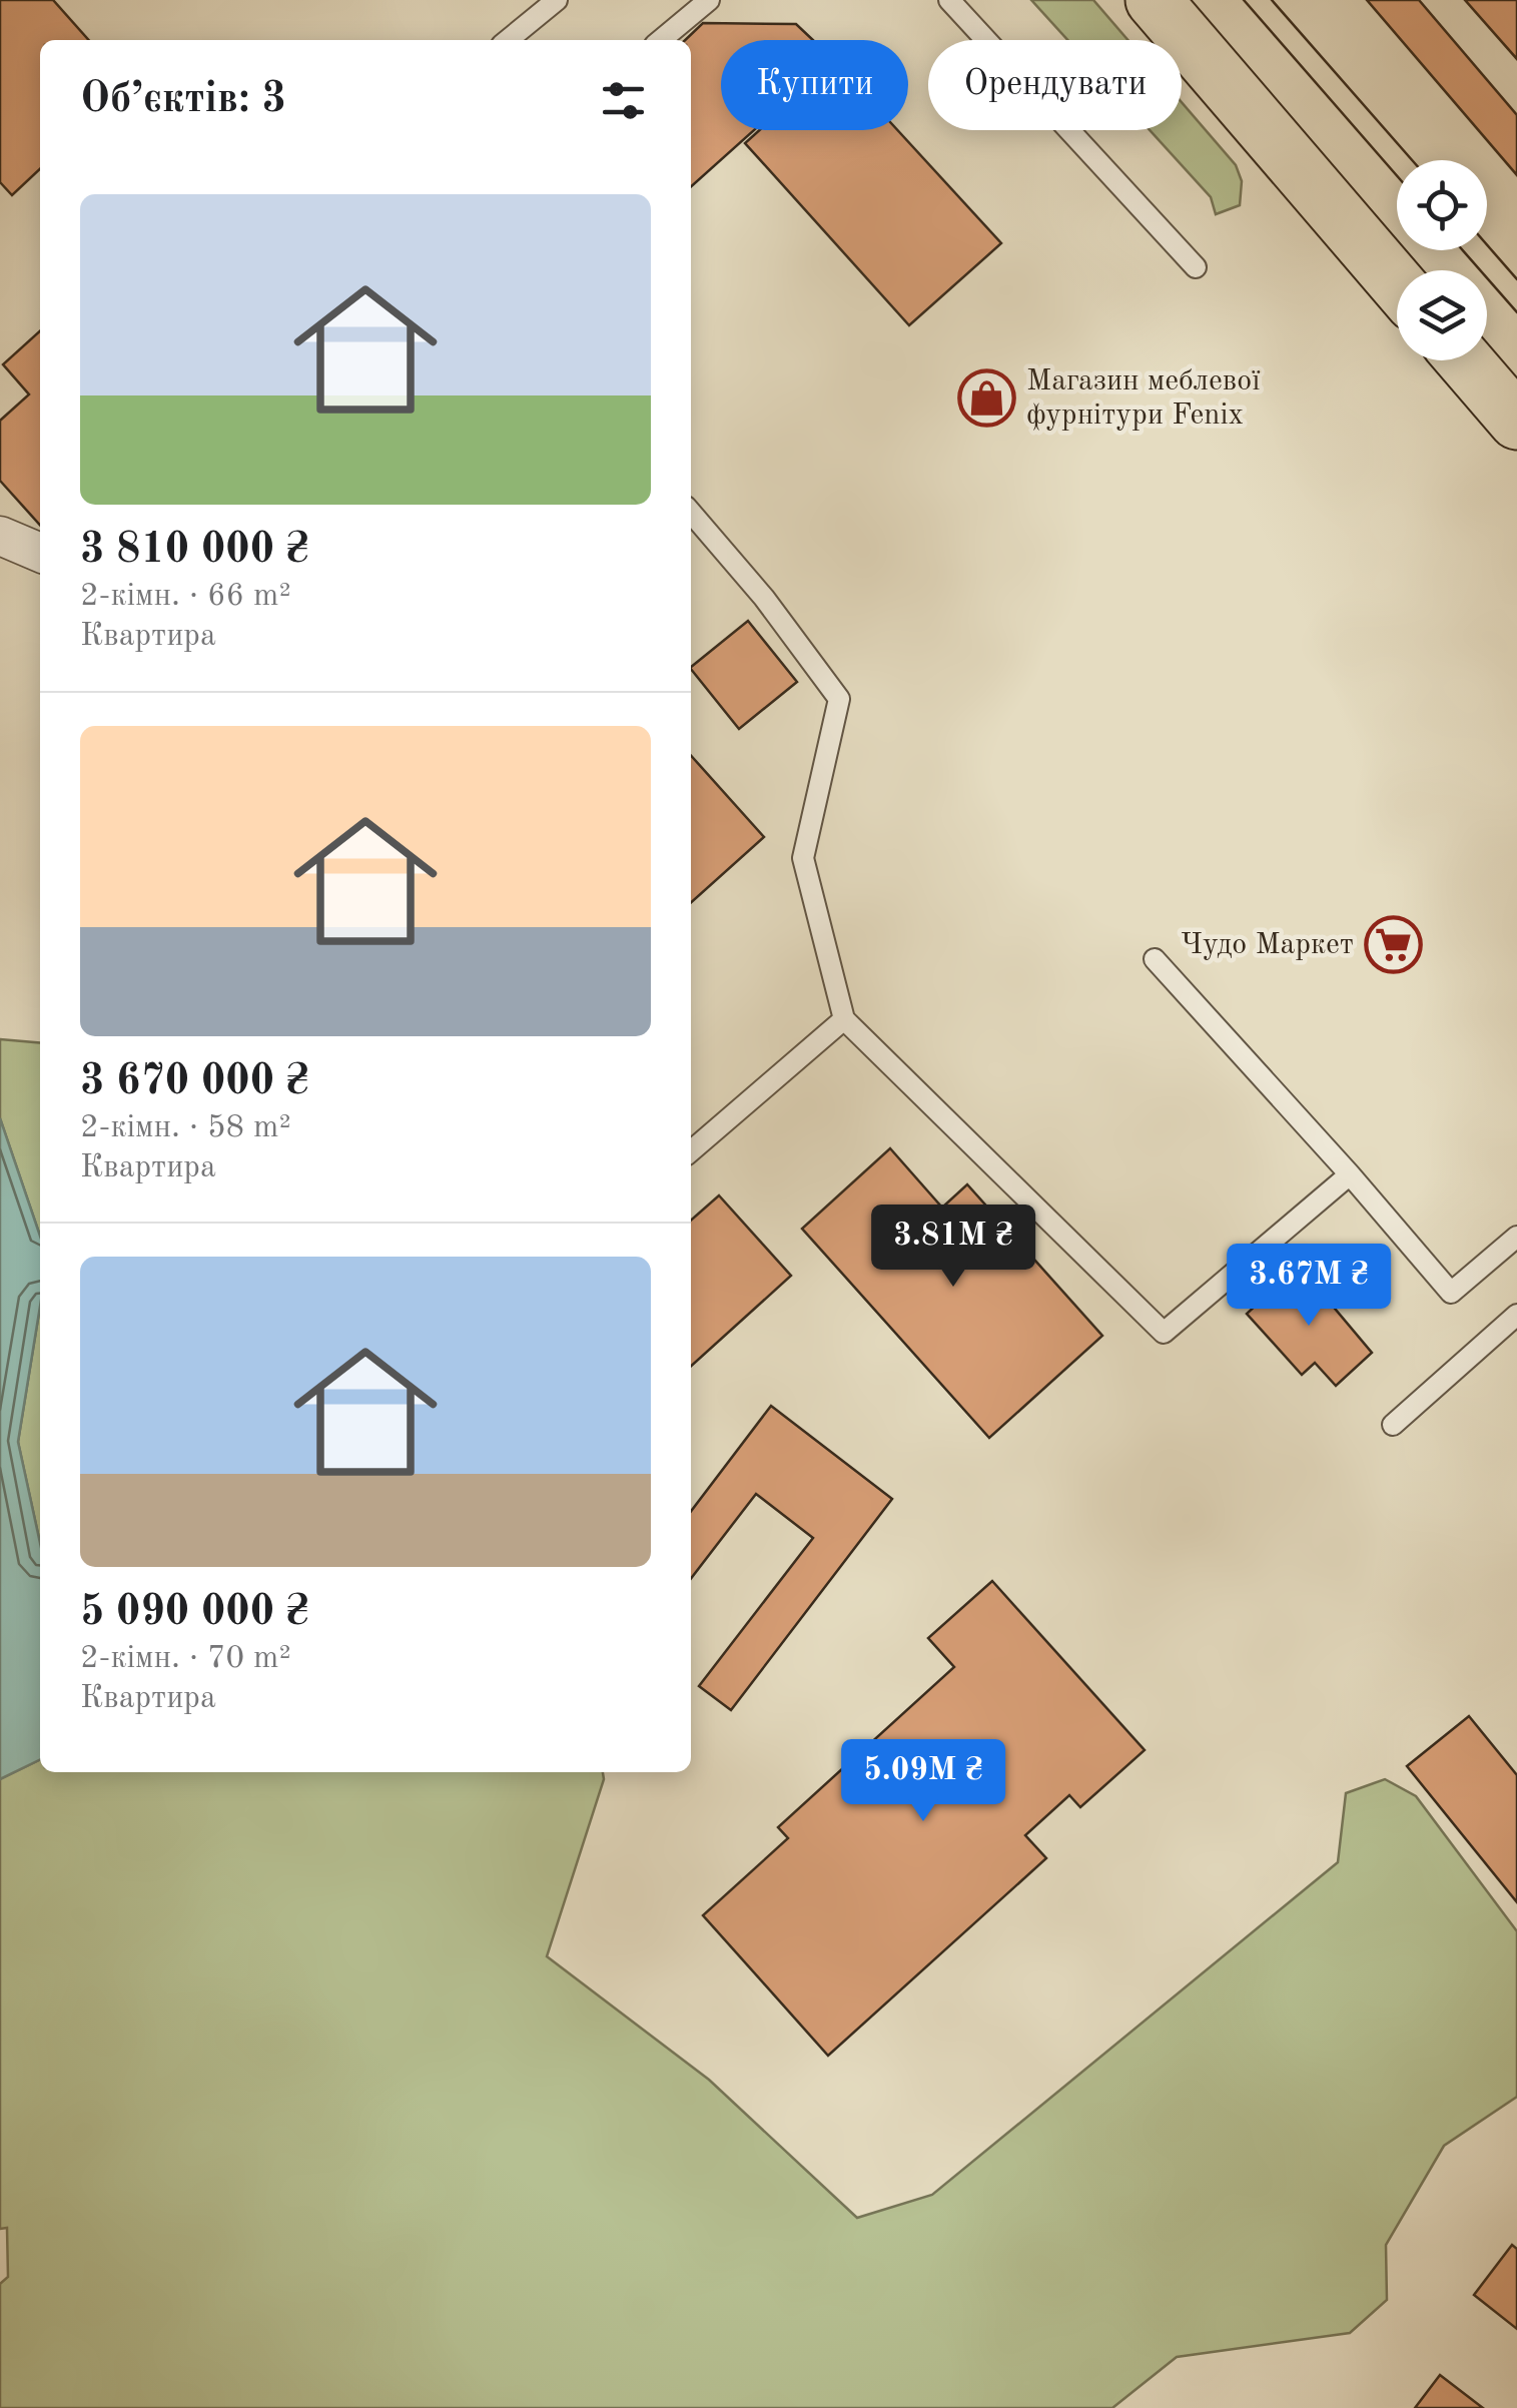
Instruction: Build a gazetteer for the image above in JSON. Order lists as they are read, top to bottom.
{
  "places": {
    "shop": ["Магазин меблевої фурнітури Fenix"],
    "supermarket": ["Чудо Маркет"]
  },
  "page": {
    "chip": ["Купити", "Орендувати"],
    "heading": "Об’єктів: 3",
    "list": [
      {
        "name": "3 810 000 ₴",
        "note": "2-кімн. · 66 m² · Квартира"
      },
      {
        "name": "3 670 000 ₴",
        "note": "2-кімн. · 58 m² · Квартира"
      },
      {
        "name": "5 090 000 ₴",
        "note": "2-кімн. · 70 m² · Квартира"
      }
    ],
    "price": ["3.81M ₴", "3.67M ₴", "5.09M ₴"]
  }
}
